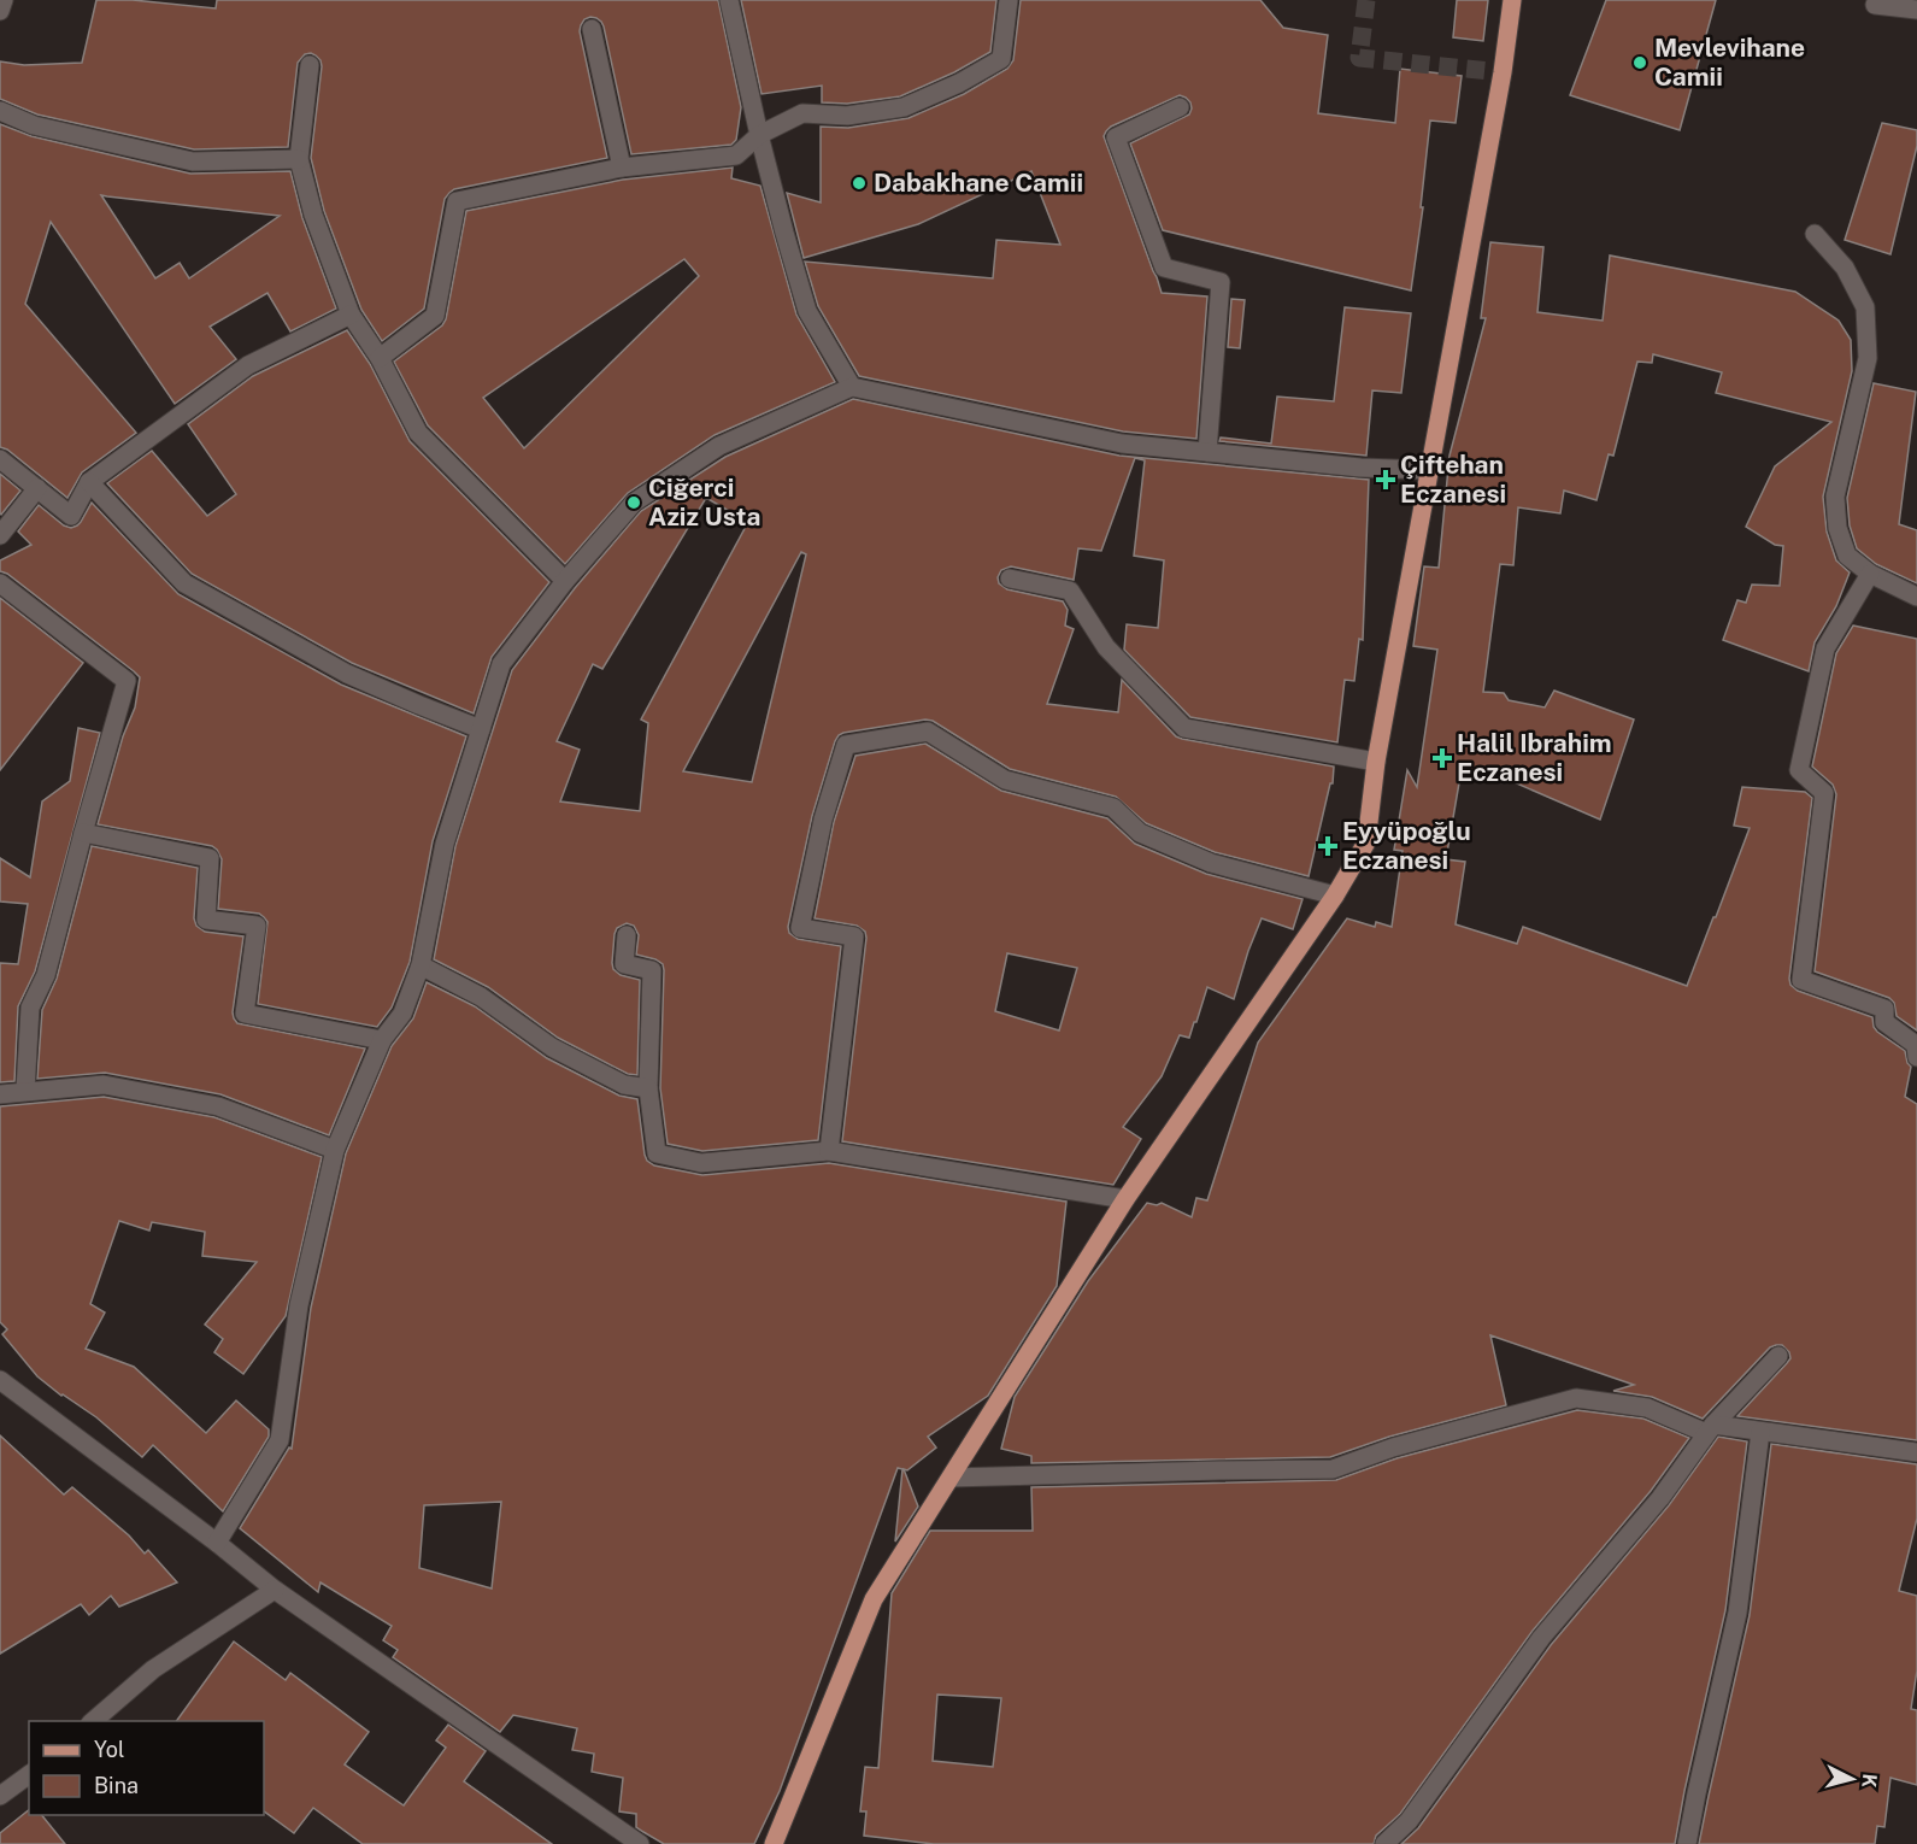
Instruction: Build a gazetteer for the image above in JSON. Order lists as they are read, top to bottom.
{
  "places": {
    "other": ["Mevlevihane Camii", "Dabakhane Camii", "Ciğerci Aziz Usta"],
    "health": ["Çiftehan Eczanesi", "Halil Ibrahim Eczanesi", "Eyyüpoğlu Eczanesi"]
  },
  "legend": ["Yol", "Bina"],
  "north": "right"
}
